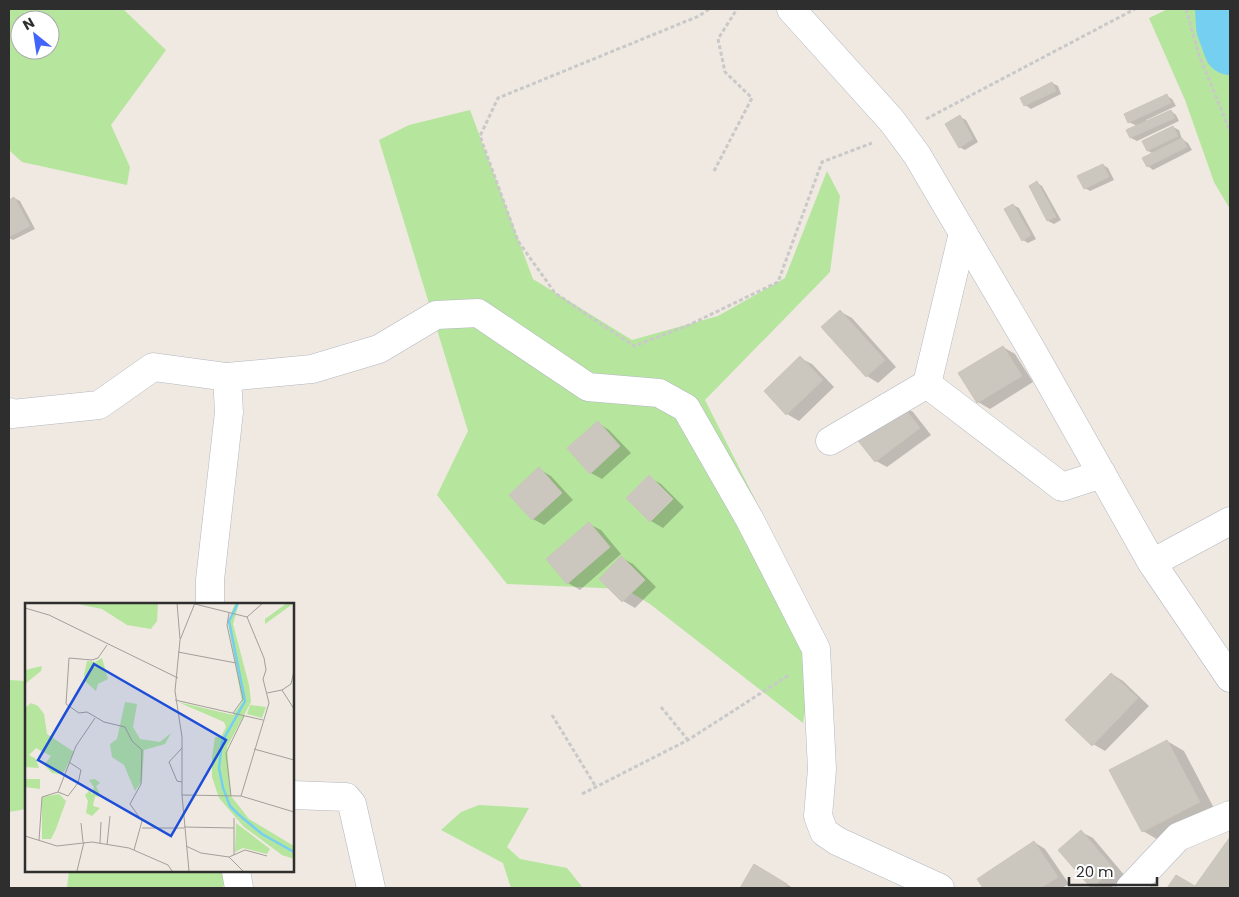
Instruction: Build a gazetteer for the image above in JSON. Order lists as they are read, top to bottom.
{
  "scale_bar": "20 m",
  "north": "top left"
}
